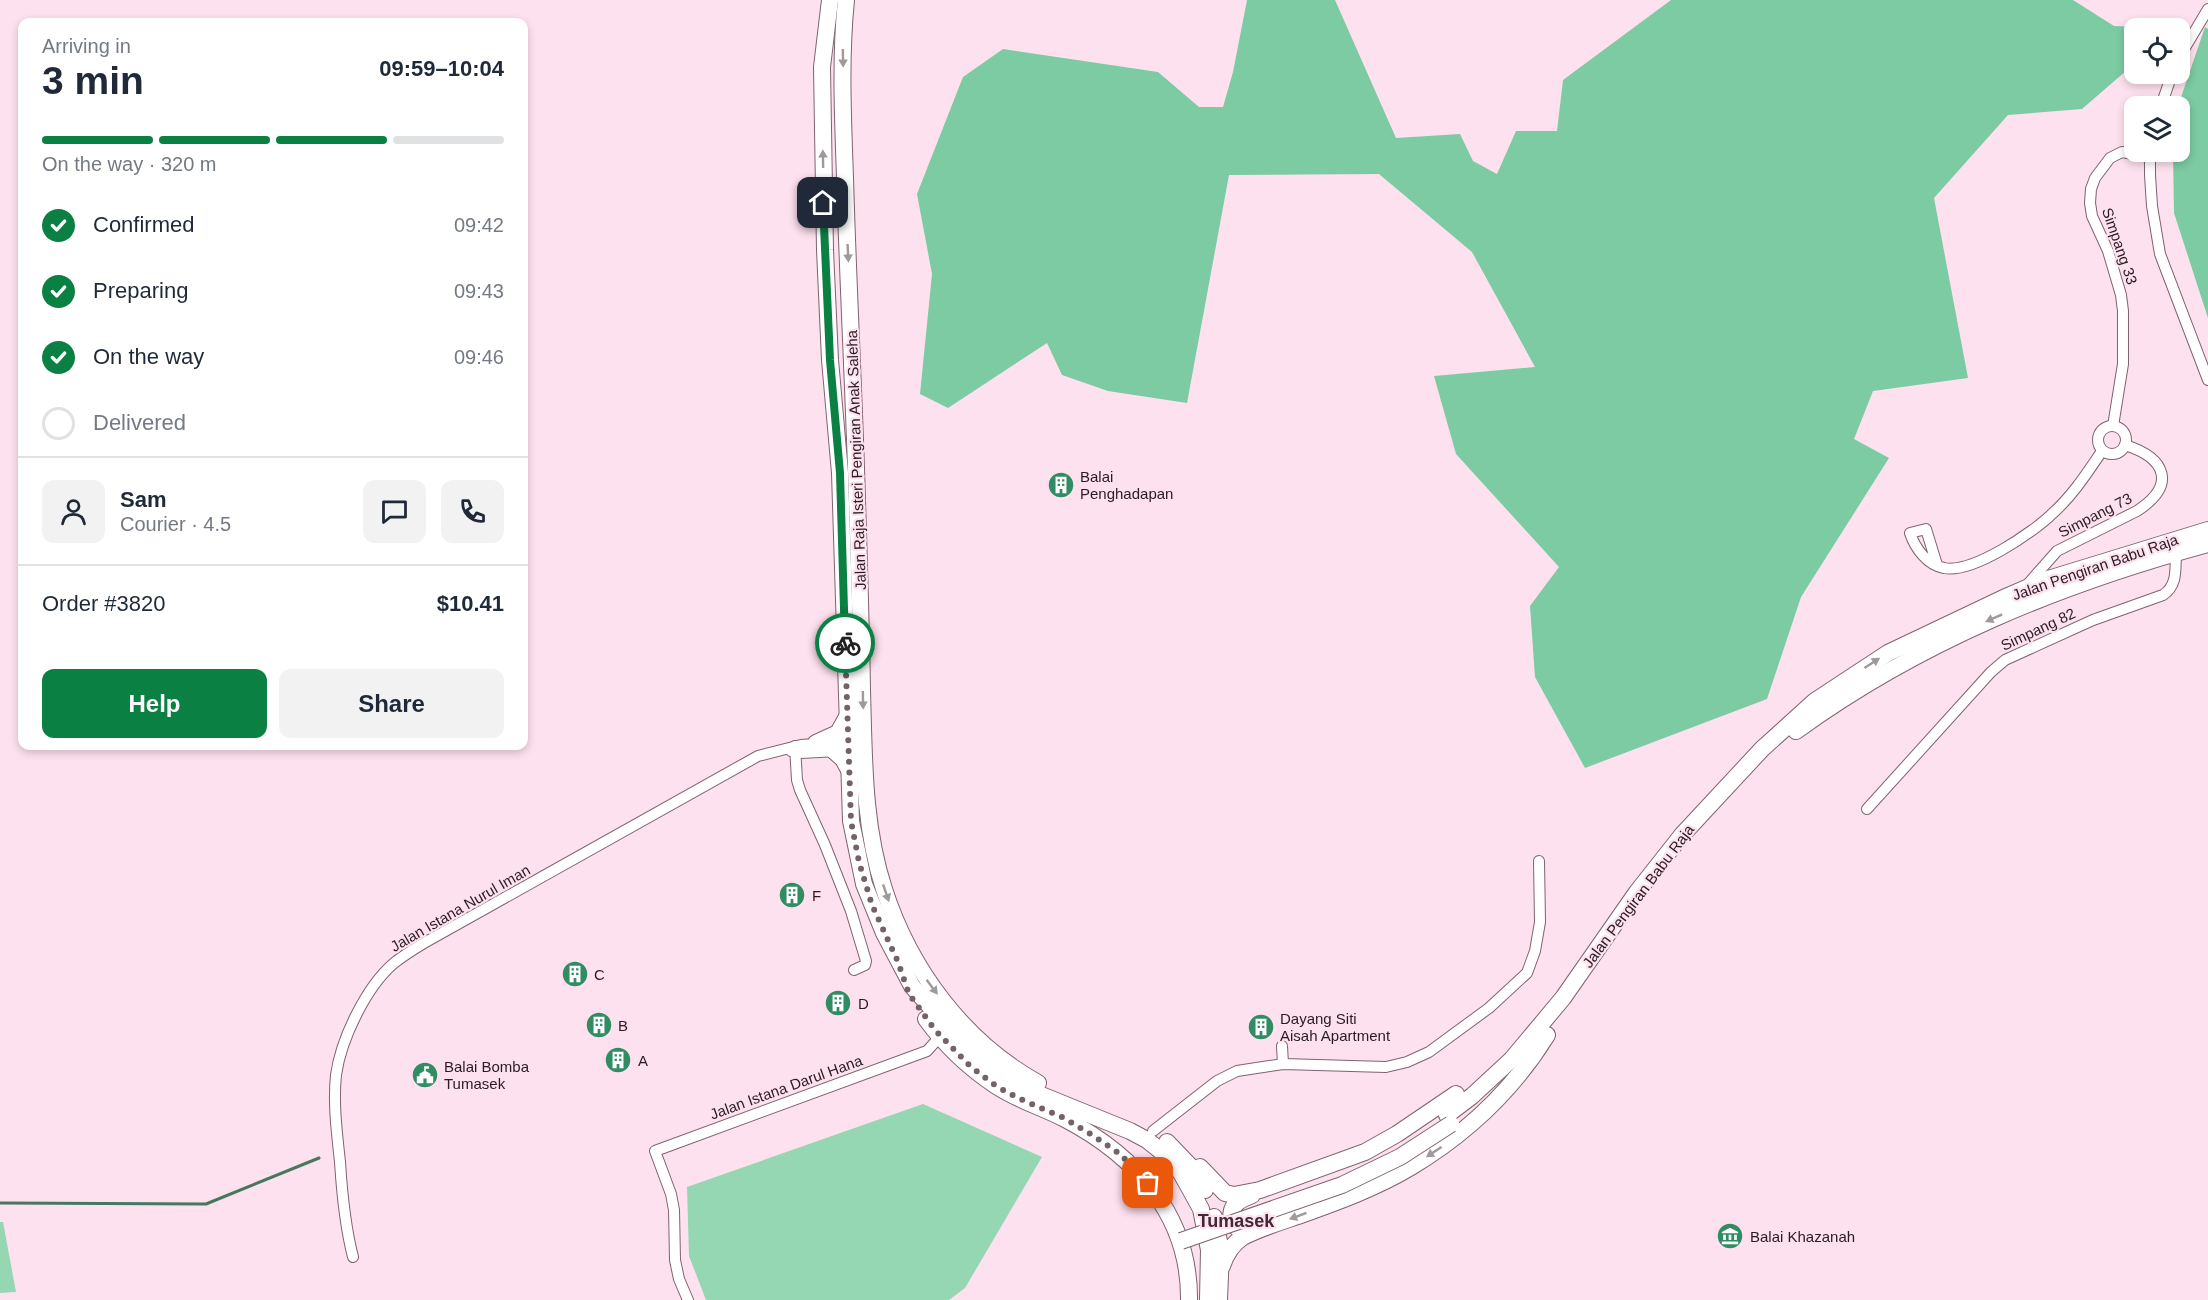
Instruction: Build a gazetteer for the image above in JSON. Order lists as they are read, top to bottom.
{
  "streets": {
    "main road": ["Jalan Raja Isteri Pengiran Anak Saleha", "Jalan Pengiran Babu Raja"],
    "street": [
      "Simpang 33",
      "Simpang 73",
      "Simpang 82",
      "Jalan Istana Nurul Iman",
      "Jalan Istana Darul Hana"
    ]
  },
  "crossings": [
    ["Simpang 33", "Simpang 73"],
    ["Jalan Raja Isteri Pengiran Anak Saleha", "Jalan Istana Nurul Iman"],
    ["Simpang 73", "Jalan Pengiran Babu Raja"],
    ["Jalan Pengiran Babu Raja", "Simpang 82"]
  ],
  "districts": ["Tumasek"],
  "places": {
    "building": [
      "Balai Penghadapan",
      "F",
      "C",
      "D",
      "B",
      "Dayang Siti Aisah Apartment",
      "A"
    ],
    "public building": ["Balai Bomba Tumasek"],
    "museum": ["Balai Khazanah"]
  },
  "page": {
    "heading": ["3 min", "Arriving in", "09:59–10:04"],
    "panel": [
      "Sam",
      "Courier · 4.5",
      "Order #3820",
      "$10.41"
    ],
    "bar": "On the way · 320 m",
    "list": [
      ["Confirmed", "09:42"],
      ["Preparing", "09:43"],
      ["On the way", "09:46"],
      "Delivered"
    ],
    "buttons": ["Help", "Share"]
  }
}
